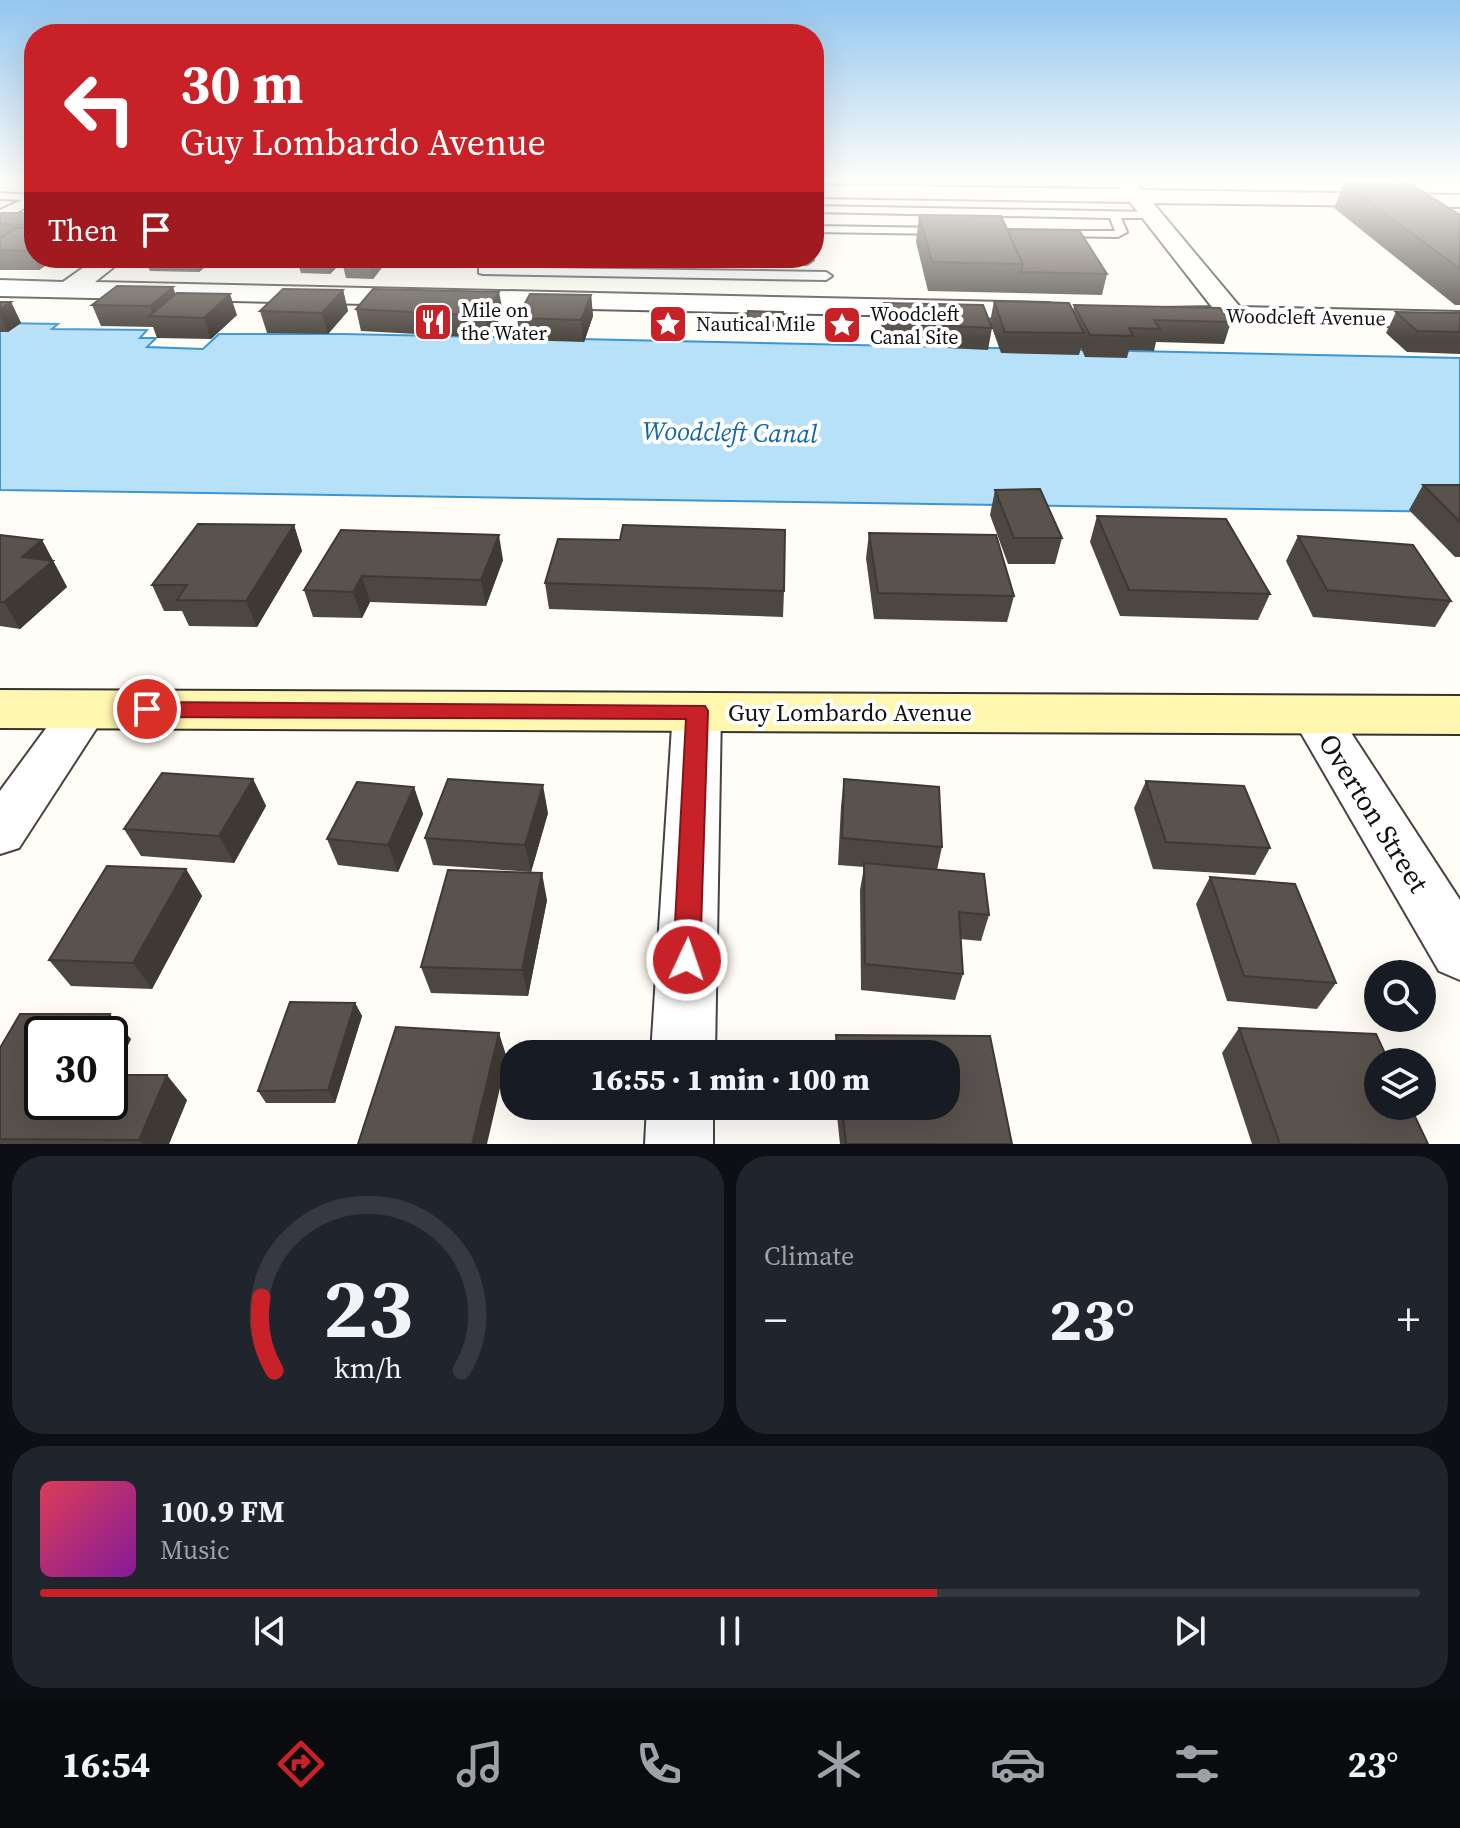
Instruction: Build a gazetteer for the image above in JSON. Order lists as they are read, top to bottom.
{
  "streets": {
    "street": ["Woodcleft Avenue", "Guy Lombardo Avenue", "Overton Street"]
  },
  "crossings": [
    ["Guy Lombardo Avenue", "Overton Street"]
  ],
  "water": ["Woodcleft Canal"],
  "places": {
    "restaurant": ["Mile on the Water"],
    "place": ["Nautical Mile", "Woodcleft Canal Site"]
  },
  "page": {
    "turn": ["30 m", "Guy Lombardo Avenue"],
    "then": "Then",
    "limit": "30",
    "trip": "16:55 · 1 min · 100 m",
    "tile": "Climate",
    "heat": ["−", "23°", "+"],
    "song": ["100.9 FM", "Music"],
    "tabs": ["16:54", "23°"],
    "gauge": ["23", "km/h"]
  }
}
